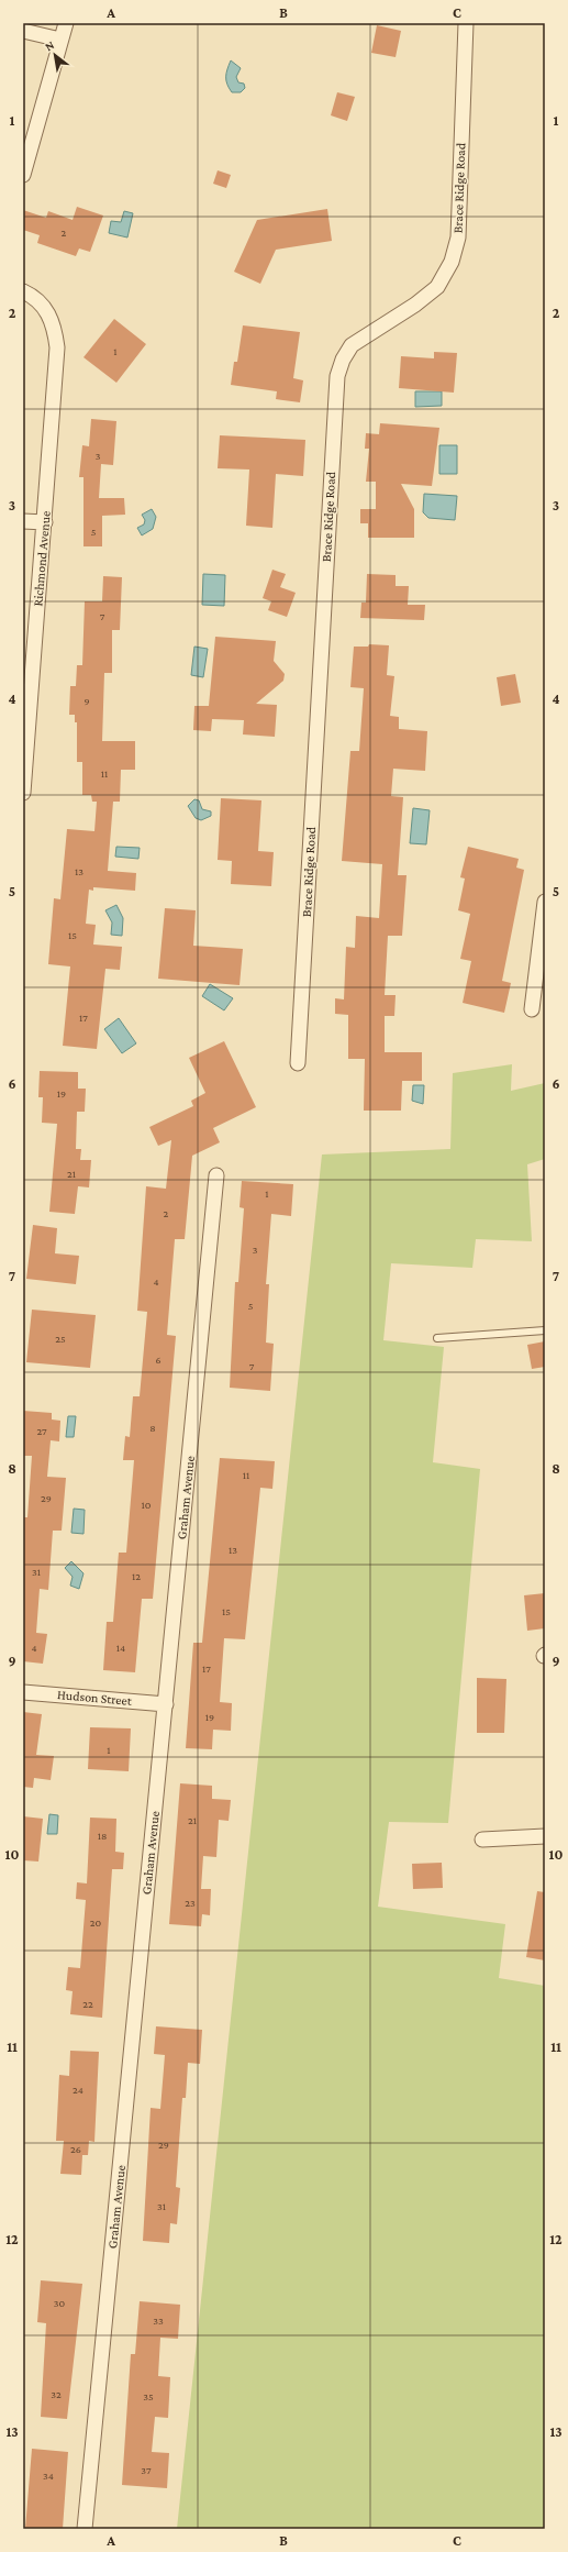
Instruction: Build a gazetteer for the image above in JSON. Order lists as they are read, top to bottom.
{
  "streets": {
    "street": [
      "Brace Ridge Road",
      "Richmond Avenue",
      "Graham Avenue",
      "Hudson Street"
    ]
  },
  "crossings": [
    ["Graham Avenue", "Hudson Street"]
  ],
  "house_numbers": [
    "2",
    "1",
    "3",
    "5",
    "7",
    "9",
    "11",
    "13",
    "15",
    "17",
    "19",
    "21",
    "1",
    "2",
    "3",
    "4",
    "5",
    "25",
    "6",
    "7",
    "8",
    "27",
    "11",
    "29",
    "10",
    "13",
    "31",
    "12",
    "15",
    "4",
    "14",
    "17",
    "19",
    "1",
    "21",
    "18",
    "23",
    "20",
    "22",
    "24",
    "29",
    "26",
    "31",
    "30",
    "33",
    "32",
    "35",
    "37",
    "34"
  ],
  "north": "top left",
  "grid": {
    "columns": ["A", "B", "C"],
    "rows": [
      "1",
      "2",
      "3",
      "4",
      "5",
      "6",
      "7",
      "8",
      "9",
      "10",
      "11",
      "12",
      "13"
    ]
  }
}
